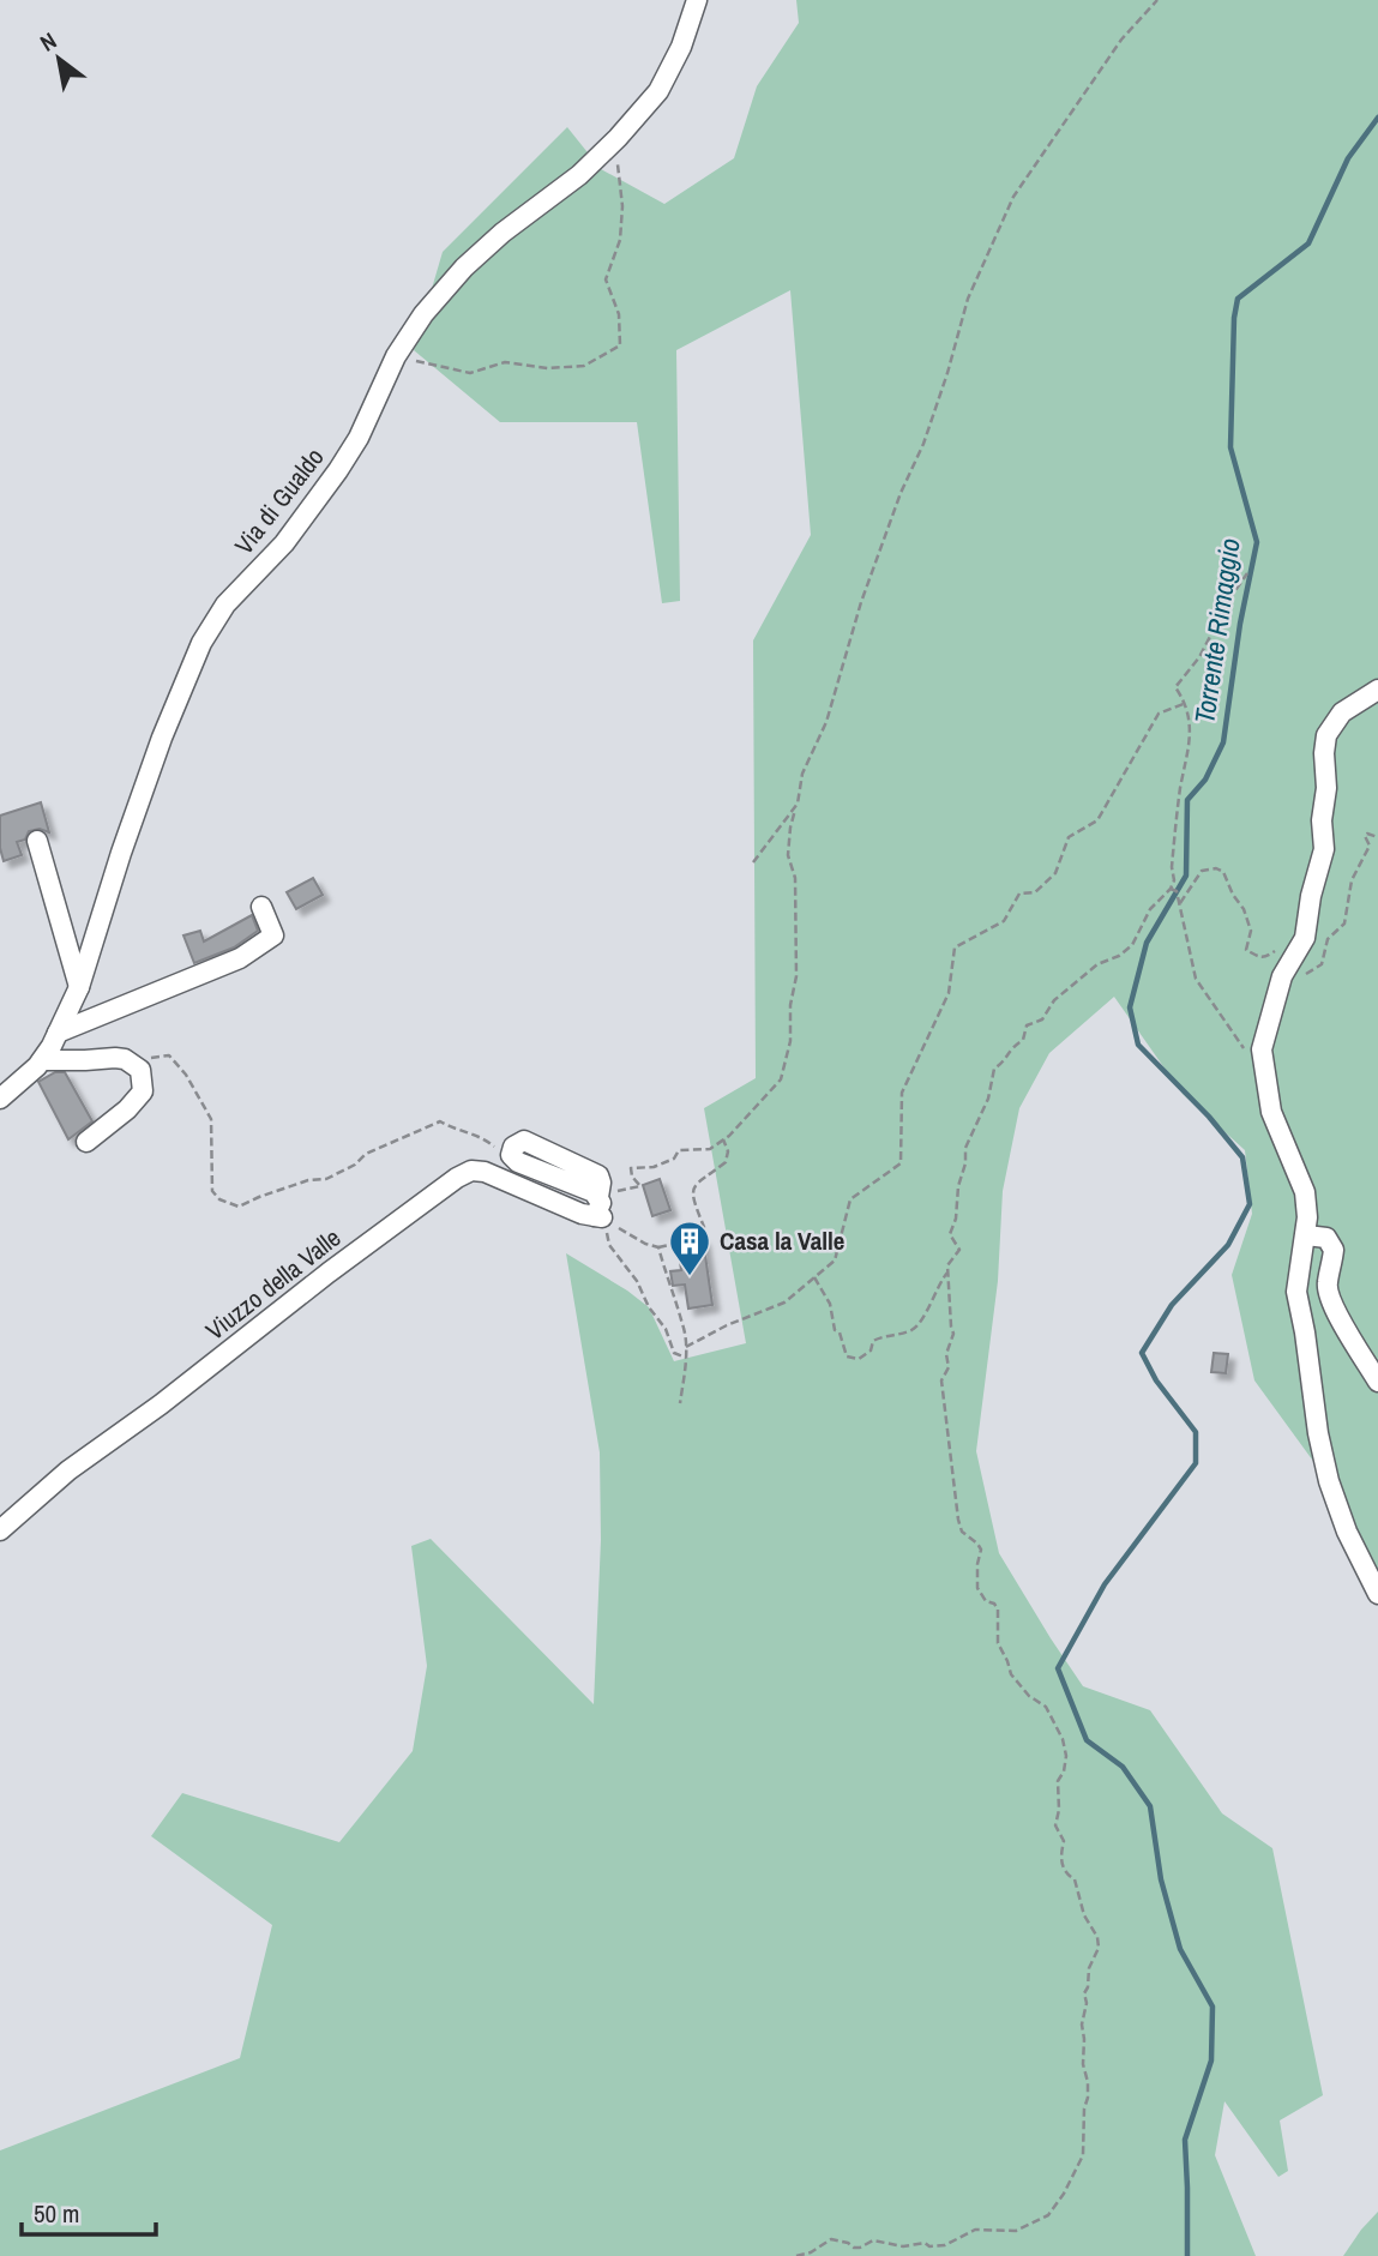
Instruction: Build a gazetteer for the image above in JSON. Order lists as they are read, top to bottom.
{
  "streets": {
    "street": ["Via di Gualdo", "Viuzzo della Valle"]
  },
  "water": ["Torrente Rimaggio"],
  "places": {
    "building": ["Casa la Valle"]
  },
  "scale_bar": "50 m",
  "north": "top left"
}
